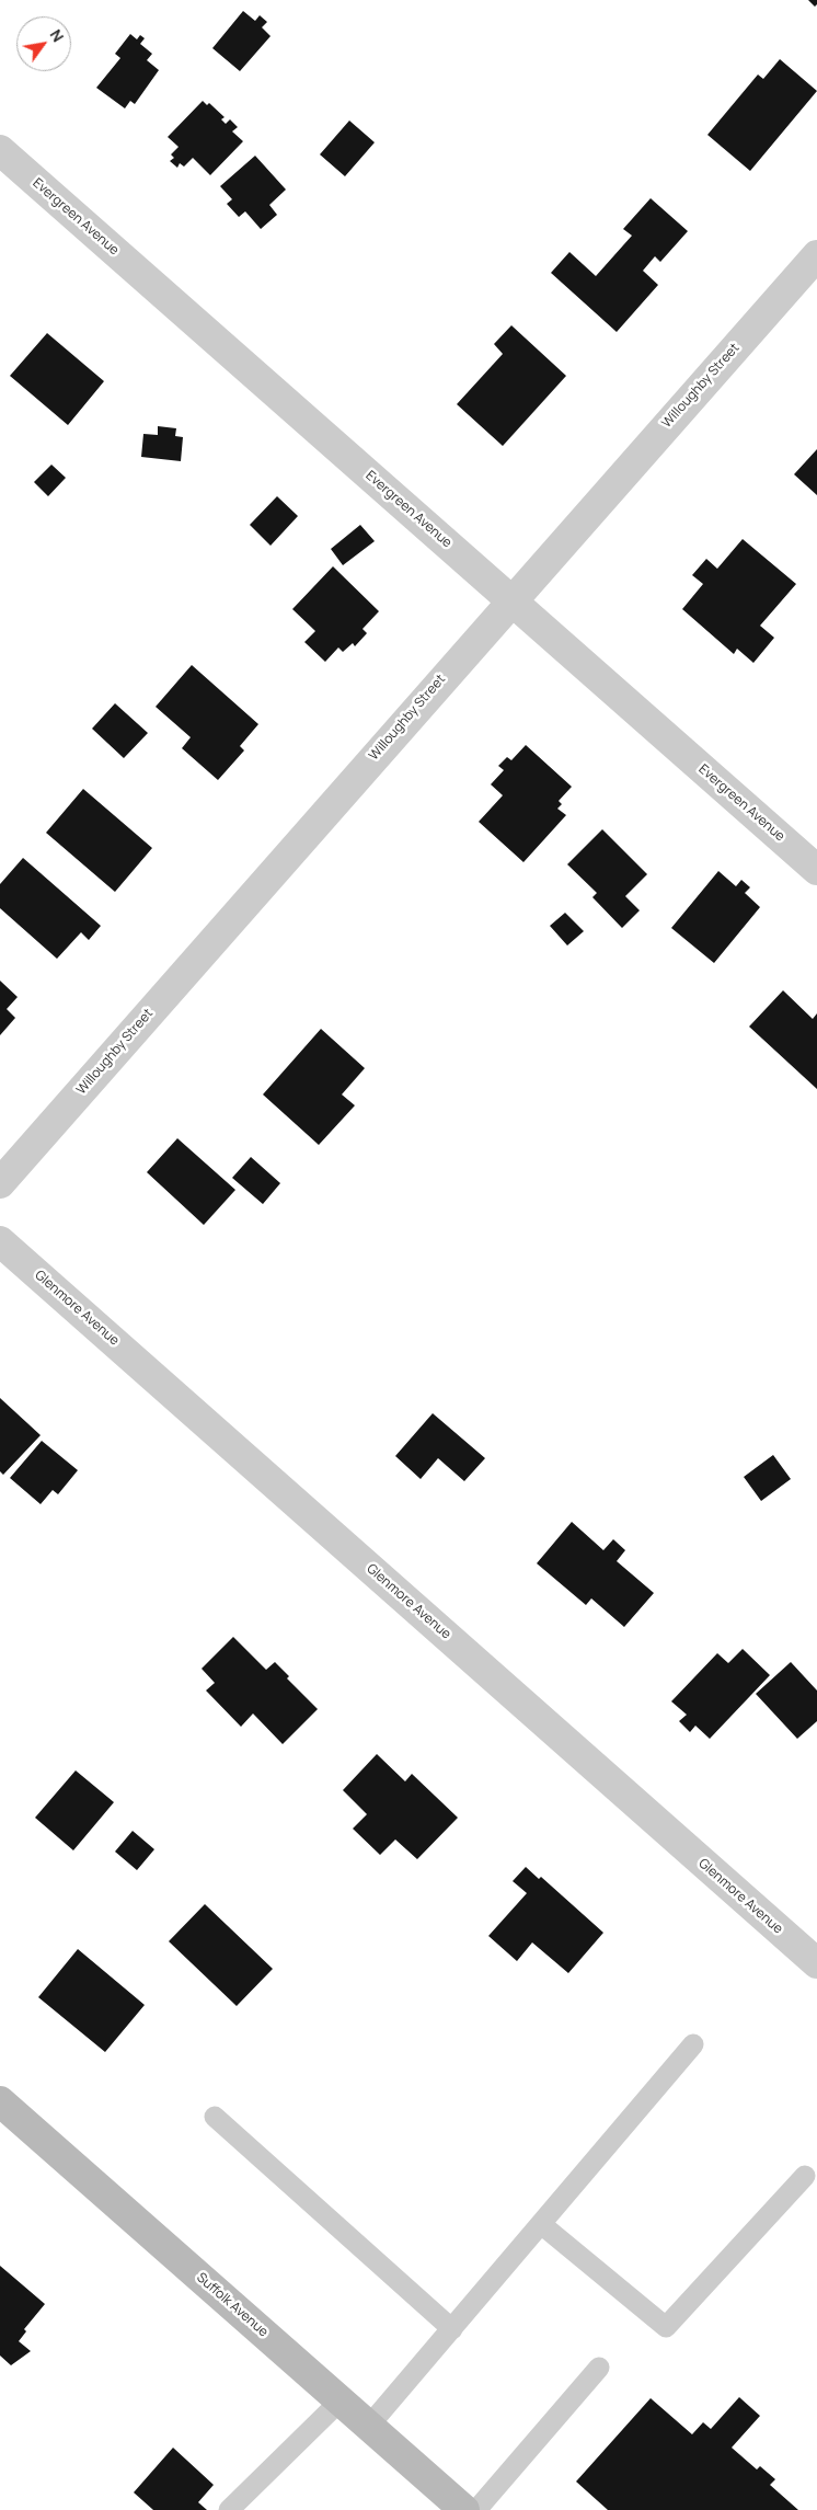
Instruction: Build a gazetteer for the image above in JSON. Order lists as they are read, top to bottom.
{
  "streets": {
    "main road": ["Suffolk Avenue"],
    "street": ["Evergreen Avenue", "Willoughby Street", "Glenmore Avenue"]
  },
  "crossings": [
    ["Evergreen Avenue", "Willoughby Street"]
  ],
  "north": "top right"
}
